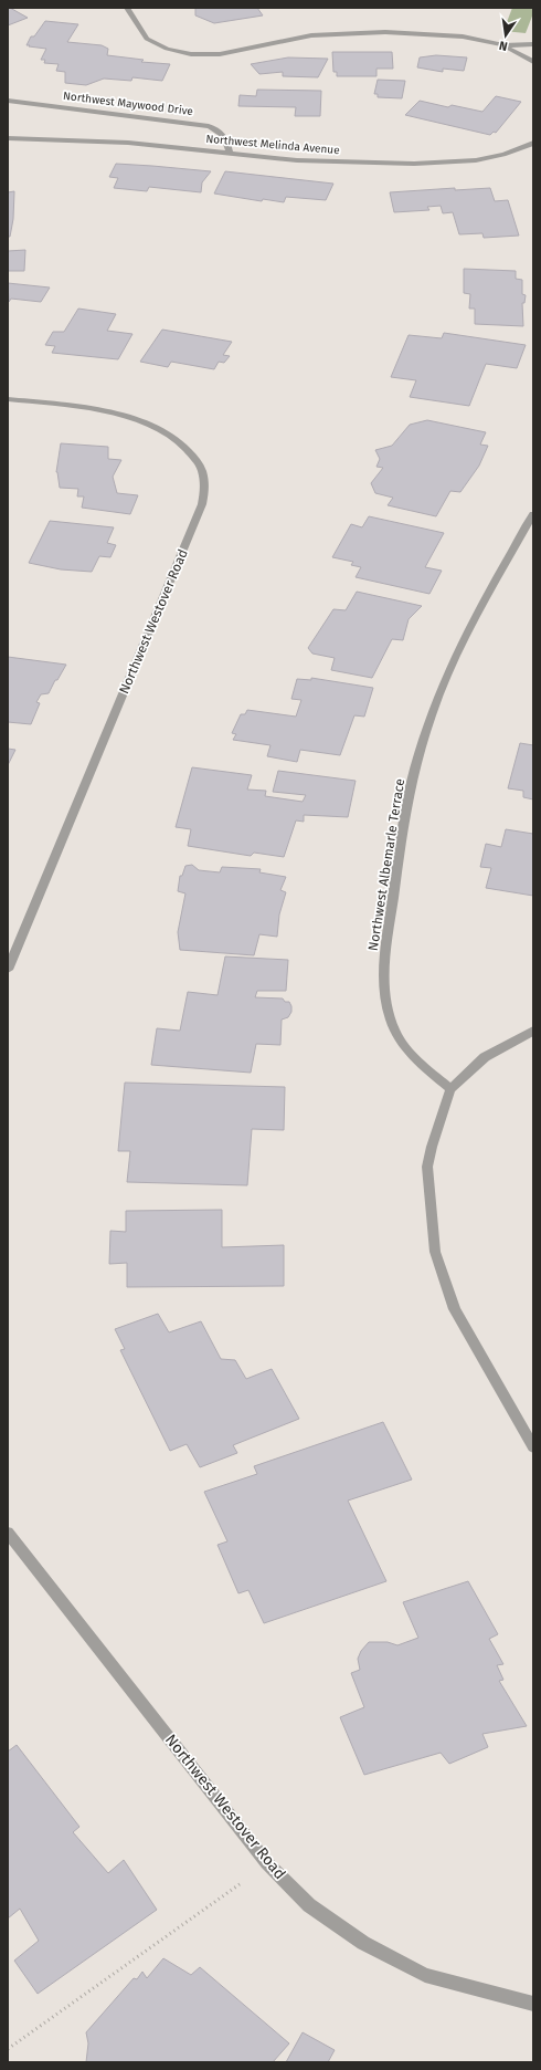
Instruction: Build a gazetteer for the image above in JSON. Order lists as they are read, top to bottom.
{
  "streets": {
    "street": [
      "Northwest Maywood Drive",
      "Northwest Melinda Avenue",
      "Northwest Westover Road",
      "Northwest Albemarle Terrace"
    ]
  },
  "crossings": [
    ["Northwest Maywood Drive", "Northwest Melinda Avenue"]
  ],
  "north": "bottom"
}
